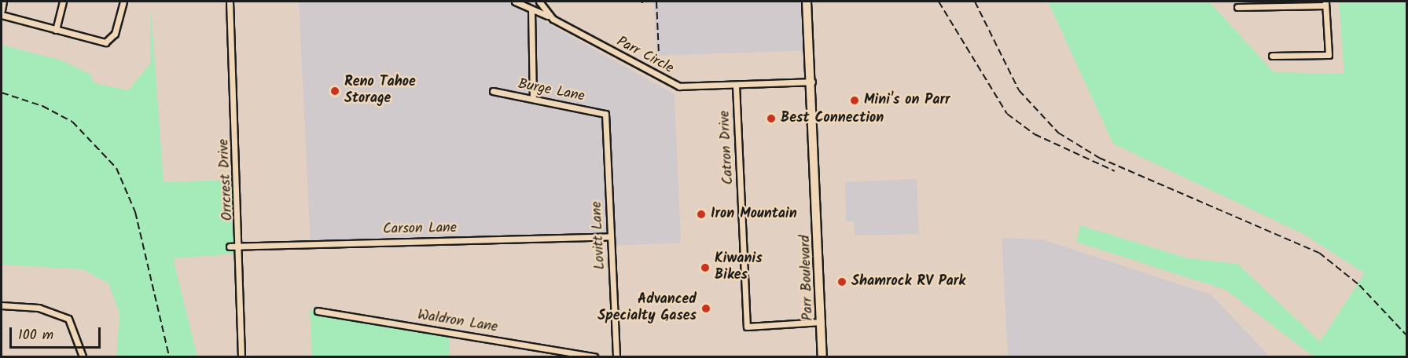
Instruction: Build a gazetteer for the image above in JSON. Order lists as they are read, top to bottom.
{
  "streets": {
    "main road": ["Parr Boulevard"],
    "street": [
      "Parr Circle",
      "Burge Lane",
      "Catron Drive",
      "Orrcrest Drive",
      "Carson Lane",
      "Lovitt Lane",
      "Waldron Lane"
    ]
  },
  "crossings": [
    ["Parr Circle", "Catron Drive"],
    ["Parr Circle", "Parr Boulevard"],
    ["Burge Lane", "Lovitt Lane"],
    ["Catron Drive", "Parr Boulevard"],
    ["Orrcrest Drive", "Carson Lane"],
    ["Carson Lane", "Lovitt Lane"]
  ],
  "places": [
    "Reno Tahoe Storage",
    "Mini's on Parr",
    "Best Connection",
    "Iron Mountain",
    "Kiwanis Bikes",
    "Shamrock RV Park",
    "Advanced Specialty Gases"
  ],
  "scale_bar": "100 m"
}
